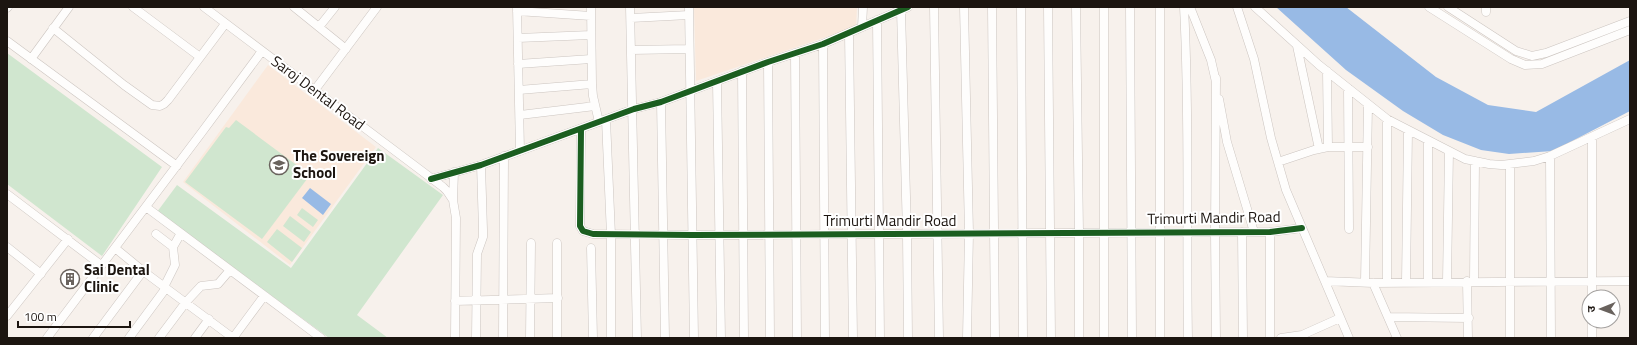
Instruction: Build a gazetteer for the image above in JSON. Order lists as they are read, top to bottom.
{
  "streets": {
    "street": ["Saroj Dental Road", "Trimurti Mandir Road"]
  },
  "places": {
    "school or university": ["The Sovereign School"],
    "building": ["Sai Dental Clinic"]
  },
  "scale_bar": "100 m",
  "north": "left"
}
